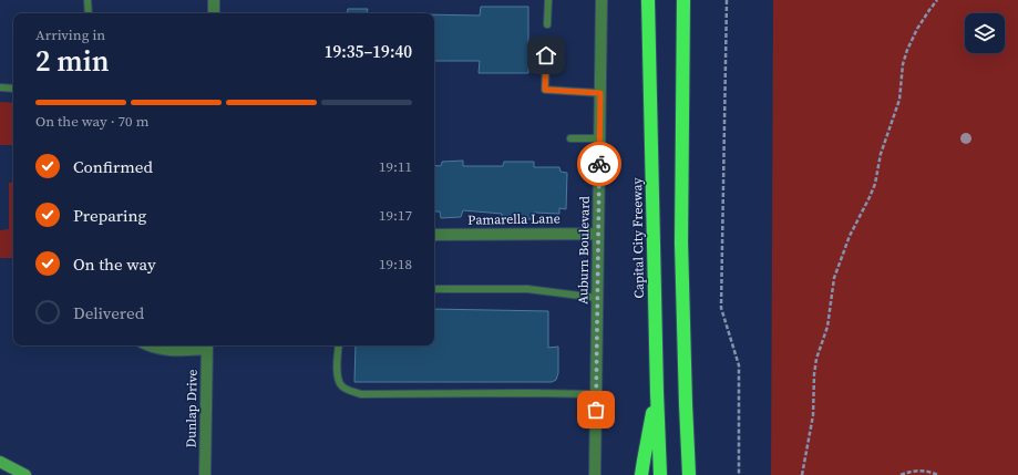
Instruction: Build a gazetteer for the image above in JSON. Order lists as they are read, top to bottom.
{
  "streets": {
    "highway": ["Capital City Freeway"],
    "street": ["Pamarella Lane", "Auburn Boulevard", "Dunlap Drive"]
  },
  "crossings": [
    ["Pamarella Lane", "Auburn Boulevard"]
  ],
  "page": {
    "heading": ["2 min", "Arriving in", "19:35–19:40"],
    "bar": "On the way · 70 m",
    "list": [
      ["Confirmed", "19:11"],
      ["Preparing", "19:17"],
      ["On the way", "19:18"],
      "Delivered"
    ]
  }
}
